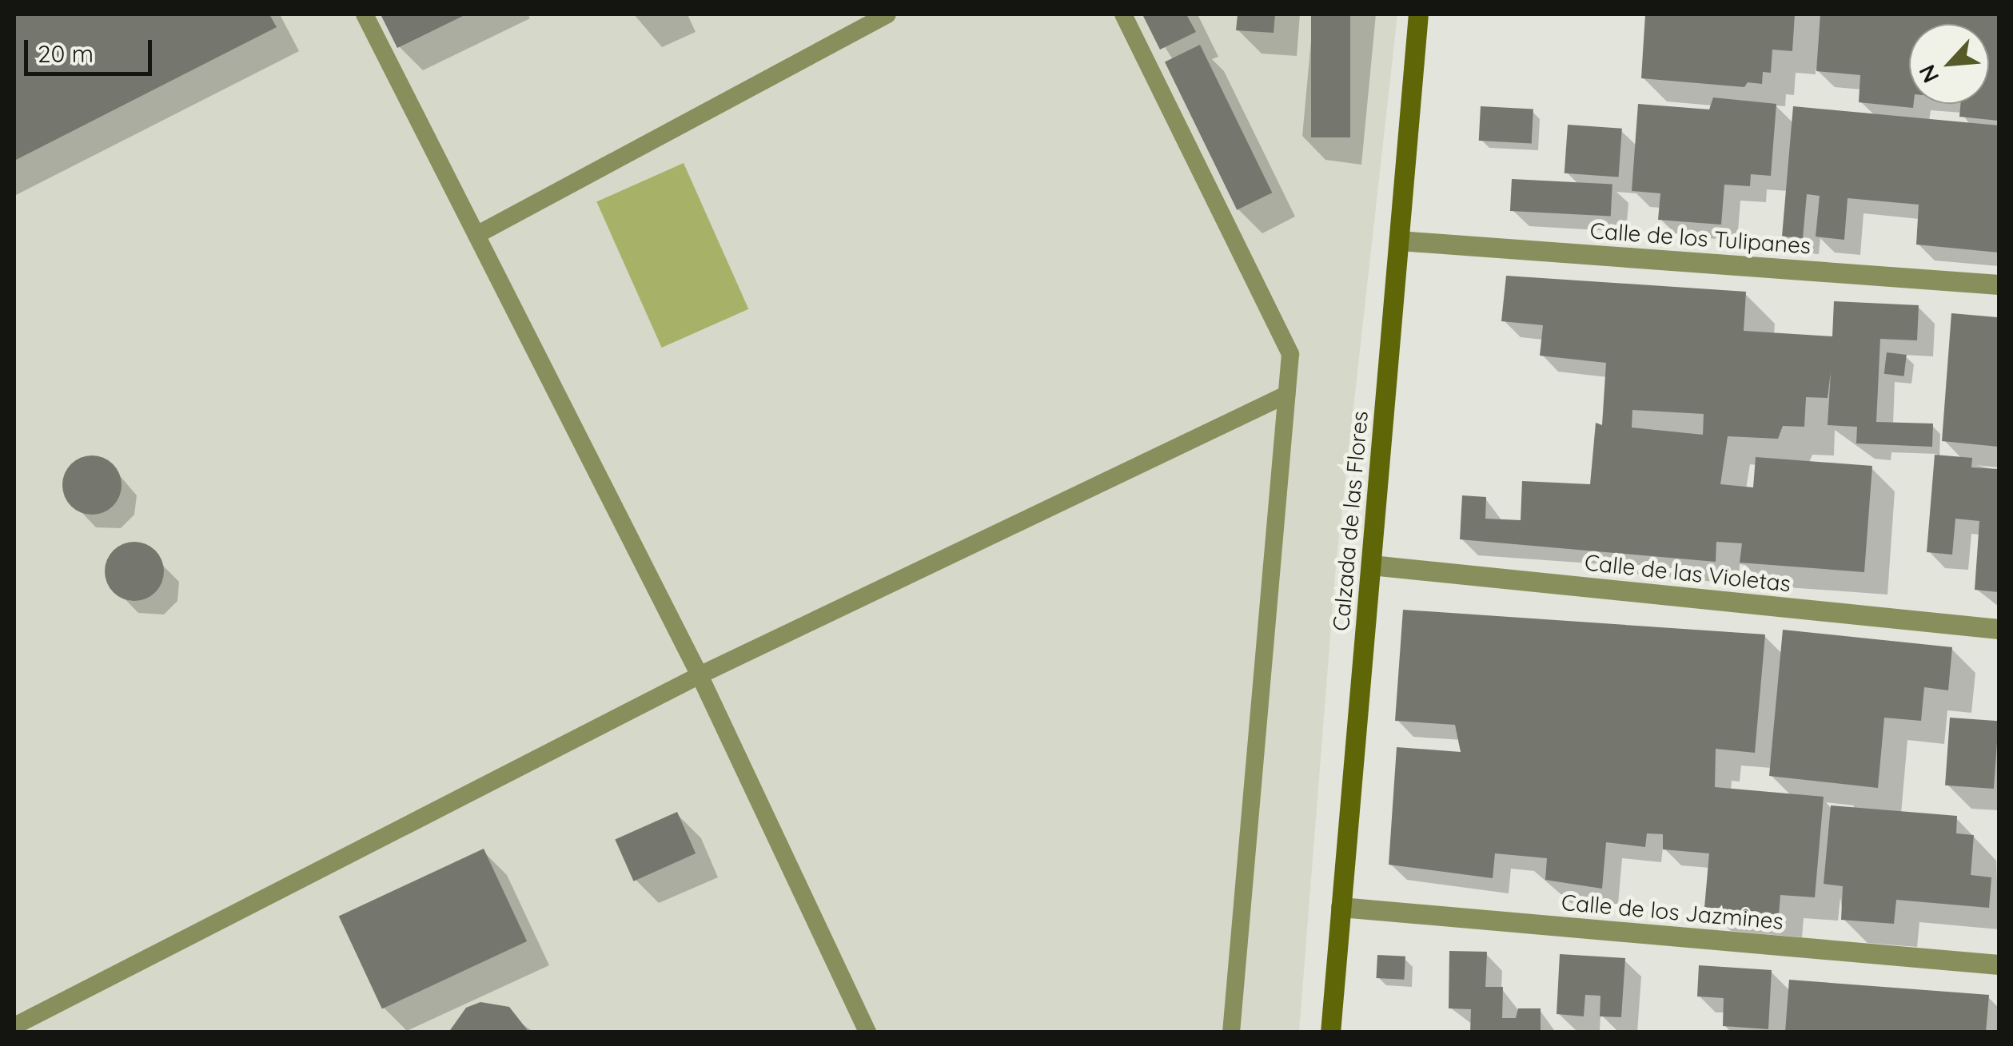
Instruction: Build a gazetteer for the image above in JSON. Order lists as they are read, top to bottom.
{
  "streets": {
    "main road": ["Calzada de las Flores"],
    "street": ["Calle de los Tulipanes", "Calle de las Violetas", "Calle de los Jazmines"]
  },
  "crossings": [
    ["Calle de los Tulipanes", "Calzada de las Flores"],
    ["Calzada de las Flores", "Calle de las Violetas"],
    ["Calzada de las Flores", "Calle de los Jazmines"]
  ],
  "scale_bar": "20 m",
  "north": "bottom left"
}
